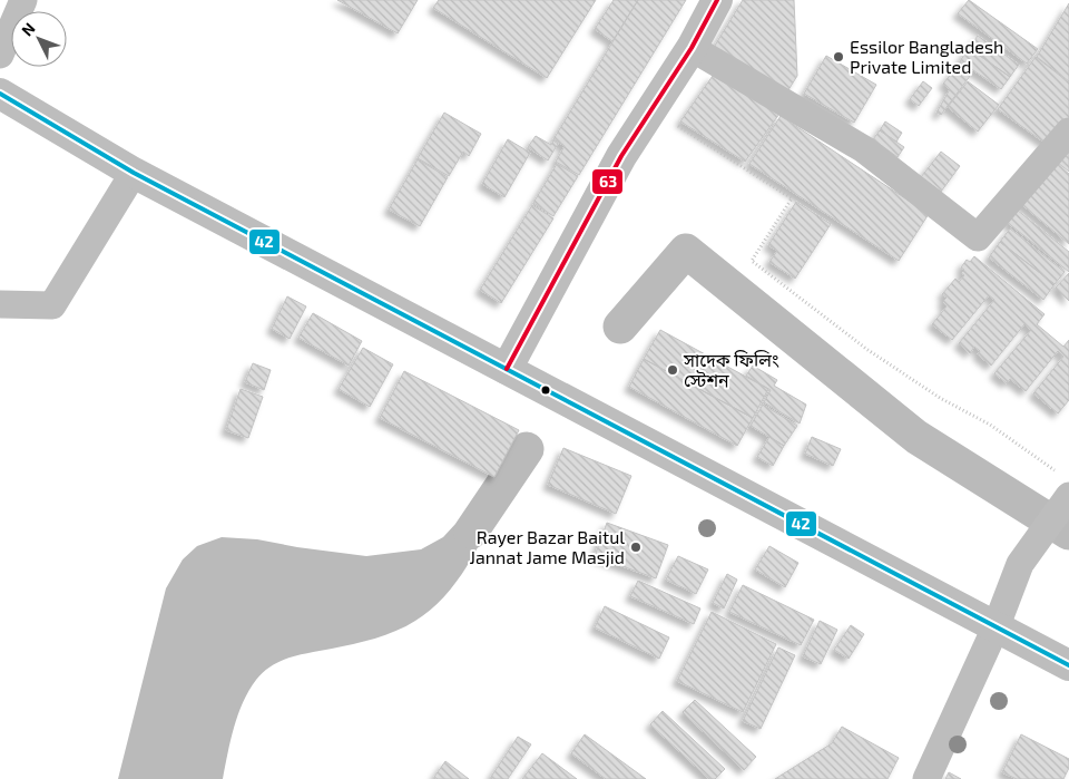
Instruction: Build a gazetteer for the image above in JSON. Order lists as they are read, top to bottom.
{
  "places": ["Essilor Bangladesh Private Limited", "সাদেক ফিলিং স্টেশন", "Rayer Bazar Baitul Jannat Jame Masjid"],
  "lines": ["transit line 63", "transit line 42"],
  "north": "top left"
}
